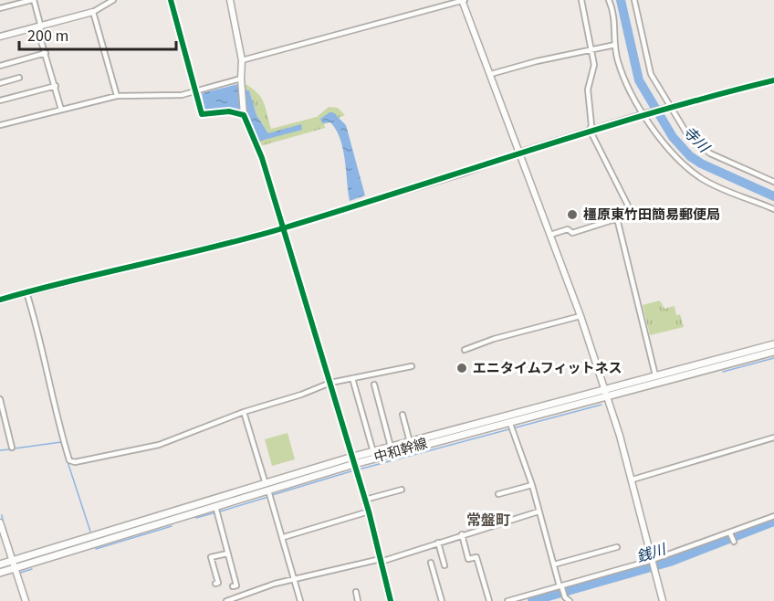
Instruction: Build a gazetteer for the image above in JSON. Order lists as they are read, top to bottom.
{
  "streets": {
    "main road": ["中和幹線"]
  },
  "districts": ["常盤町"],
  "water": ["寺川", "銭川"],
  "places": ["橿原東竹田簡易郵便局", "エニタイムフィットネス"],
  "scale_bar": "200 m"
}
